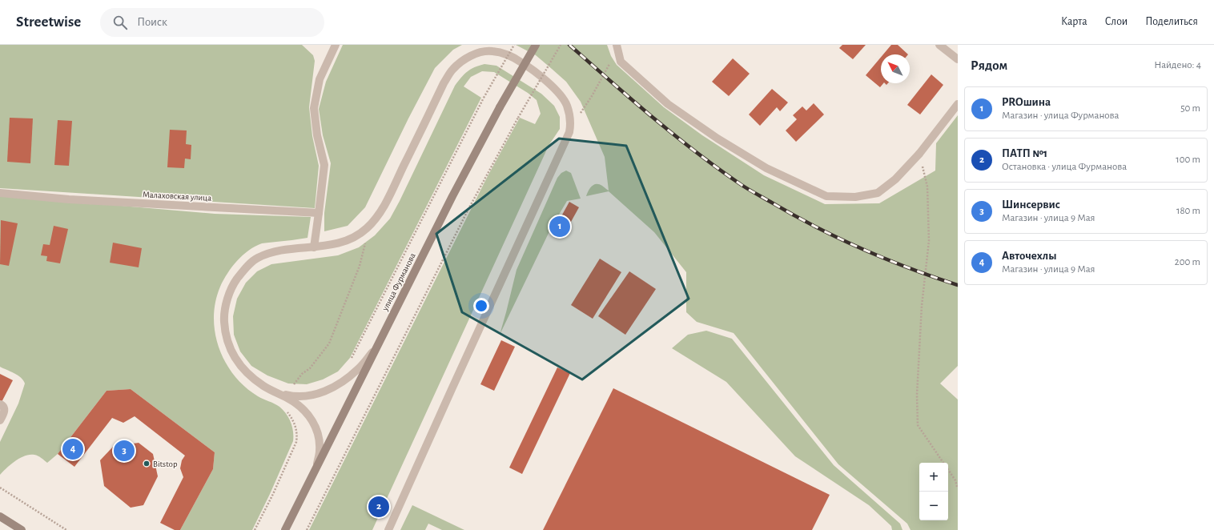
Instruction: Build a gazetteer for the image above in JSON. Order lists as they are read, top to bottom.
{
  "streets": {
    "main road": ["улица Фурманова"],
    "street": ["Малаховская улица"]
  },
  "places": ["Bitstop"],
  "north": "top left",
  "page": {
    "header": "Streetwise",
    "search": "Поиск",
    "nav": ["Карта", "Слои", "Поделиться"],
    "heading": ["Рядом", "Найдено: 4"],
    "list": [
      {
        "mark": "1",
        "name": "PROшина",
        "note": "Магазин · улица Фурманова",
        "value": "50 m"
      },
      {
        "mark": "2",
        "name": "ПАТП №1",
        "note": "Остановка · улица Фурманова",
        "value": "100 m"
      },
      {
        "mark": "3",
        "name": "Шинсервис",
        "note": "Магазин · улица 9 Мая",
        "value": "180 m"
      },
      {
        "mark": "4",
        "name": "Авточехлы",
        "note": "Магазин · улица 9 Мая",
        "value": "200 m"
      }
    ],
    "pins": [
      "1",
      "4",
      "3",
      "2"
    ],
    "map_buttons": ["+", "−"]
  }
}
